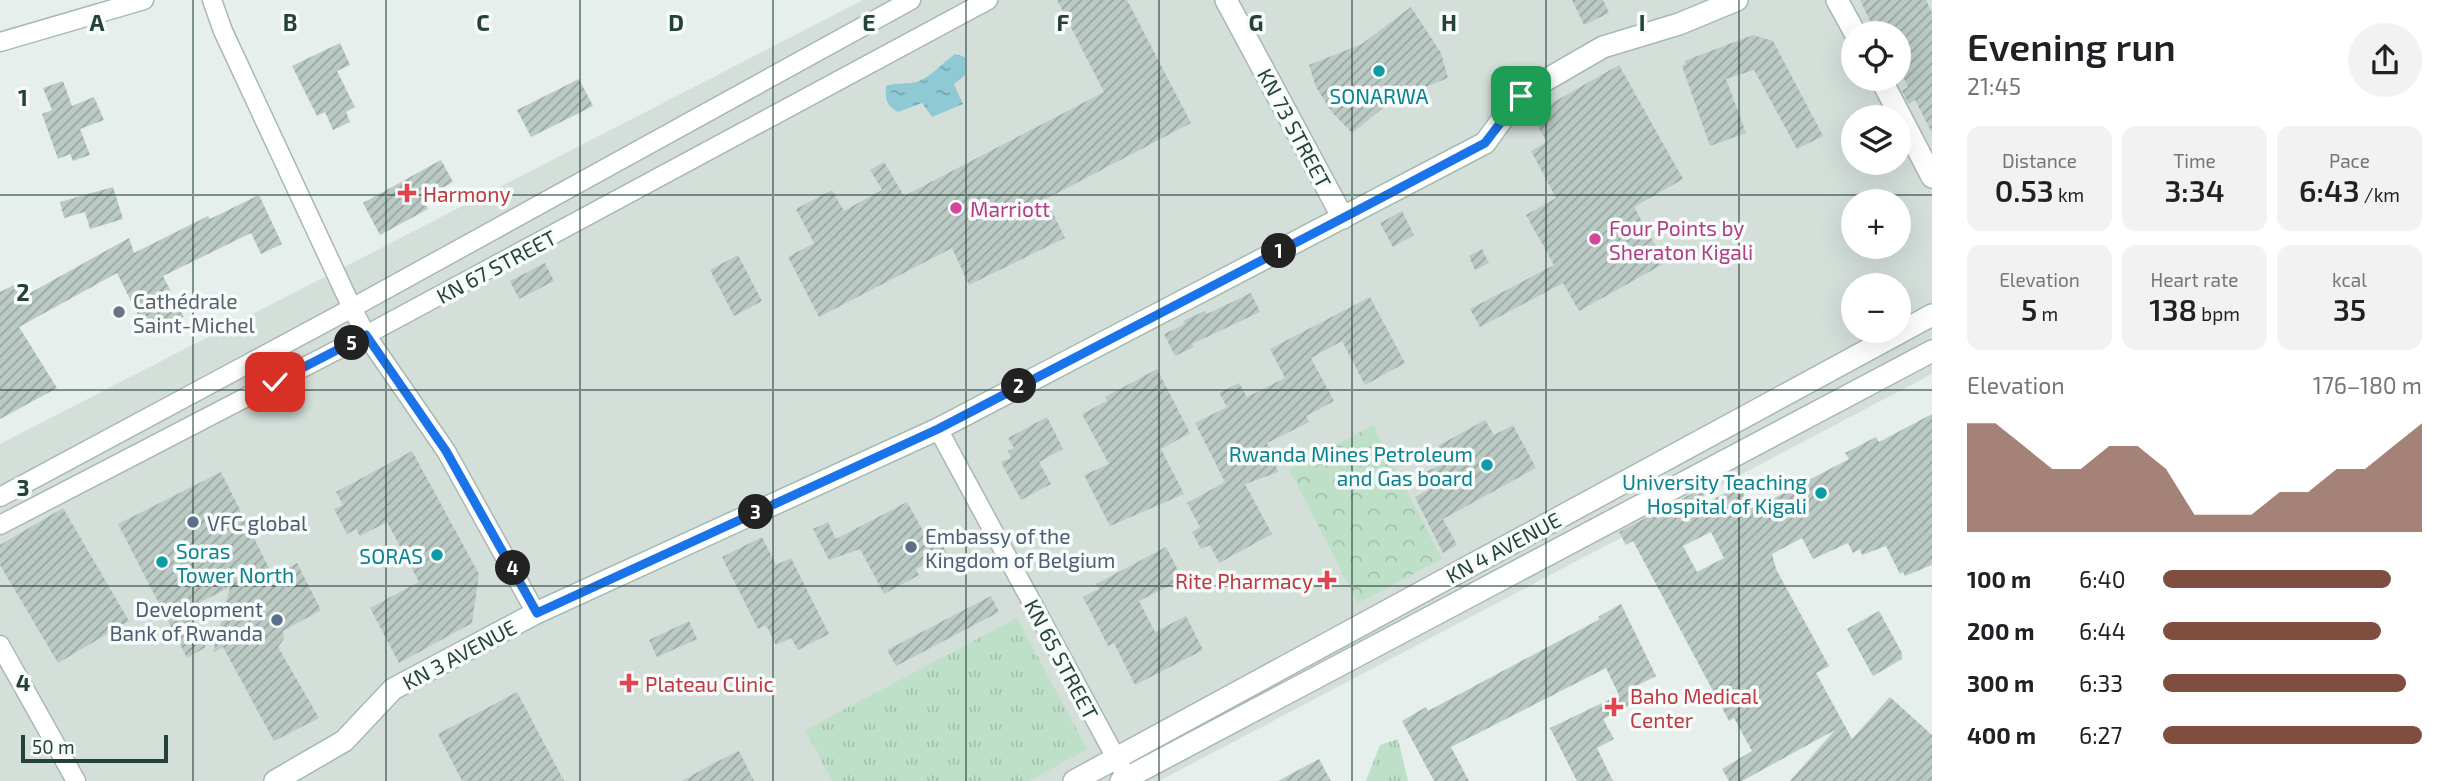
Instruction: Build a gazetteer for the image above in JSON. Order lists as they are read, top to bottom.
{
  "streets": {
    "street": [
      "KN 73 STREET",
      "KN 67 STREET",
      "KN 4 AVENUE",
      "KN 3 AVENUE",
      "KN 65 STREET"
    ]
  },
  "crossings": [
    ["KN 73 STREET", "KN 3 AVENUE"],
    ["KN 4 AVENUE", "KN 65 STREET"],
    ["KN 3 AVENUE", "KN 65 STREET"]
  ],
  "places": {
    "other": [
      "SONARWA",
      "Marriott",
      "Four Points by Sheraton Kigali",
      "Cathédrale Saint-Michel",
      "Rwanda Mines Petroleum and Gas board",
      "University Teaching Hospital of Kigali",
      "VFC global",
      "Embassy of the Kingdom of Belgium",
      "SORAS",
      "Soras Tower North",
      "Development Bank of Rwanda"
    ],
    "health": [
      "Harmony",
      "Rite Pharmacy",
      "Plateau Clinic",
      "Baho Medical Center"
    ]
  },
  "scale_bar": "50 m",
  "page": {
    "heading": ["Evening run", "21:45"],
    "map_buttons": ["+", "−"],
    "stats": [
      ["Distance", "0.53 km"],
      ["Time", "3:34"],
      ["Pace", "6:43 /km"],
      ["Elevation", "5 m"],
      ["Heart rate", "138 bpm"],
      ["kcal", "35"]
    ],
    "pins": [
      "1",
      "5",
      "2",
      "3",
      "4"
    ],
    "chart": ["Elevation", "176–180 m"],
    "list": [
      {
        "name": "100 m",
        "note": "6:40"
      },
      {
        "name": "200 m",
        "note": "6:44"
      },
      {
        "name": "300 m",
        "note": "6:33"
      },
      {
        "name": "400 m",
        "note": "6:27"
      }
    ],
    "scale": "50 m"
  },
  "grid": {
    "columns": [
      "A",
      "B",
      "C",
      "D",
      "E",
      "F",
      "G",
      "H",
      "I"
    ],
    "rows": [
      "1",
      "2",
      "3",
      "4"
    ]
  }
}
